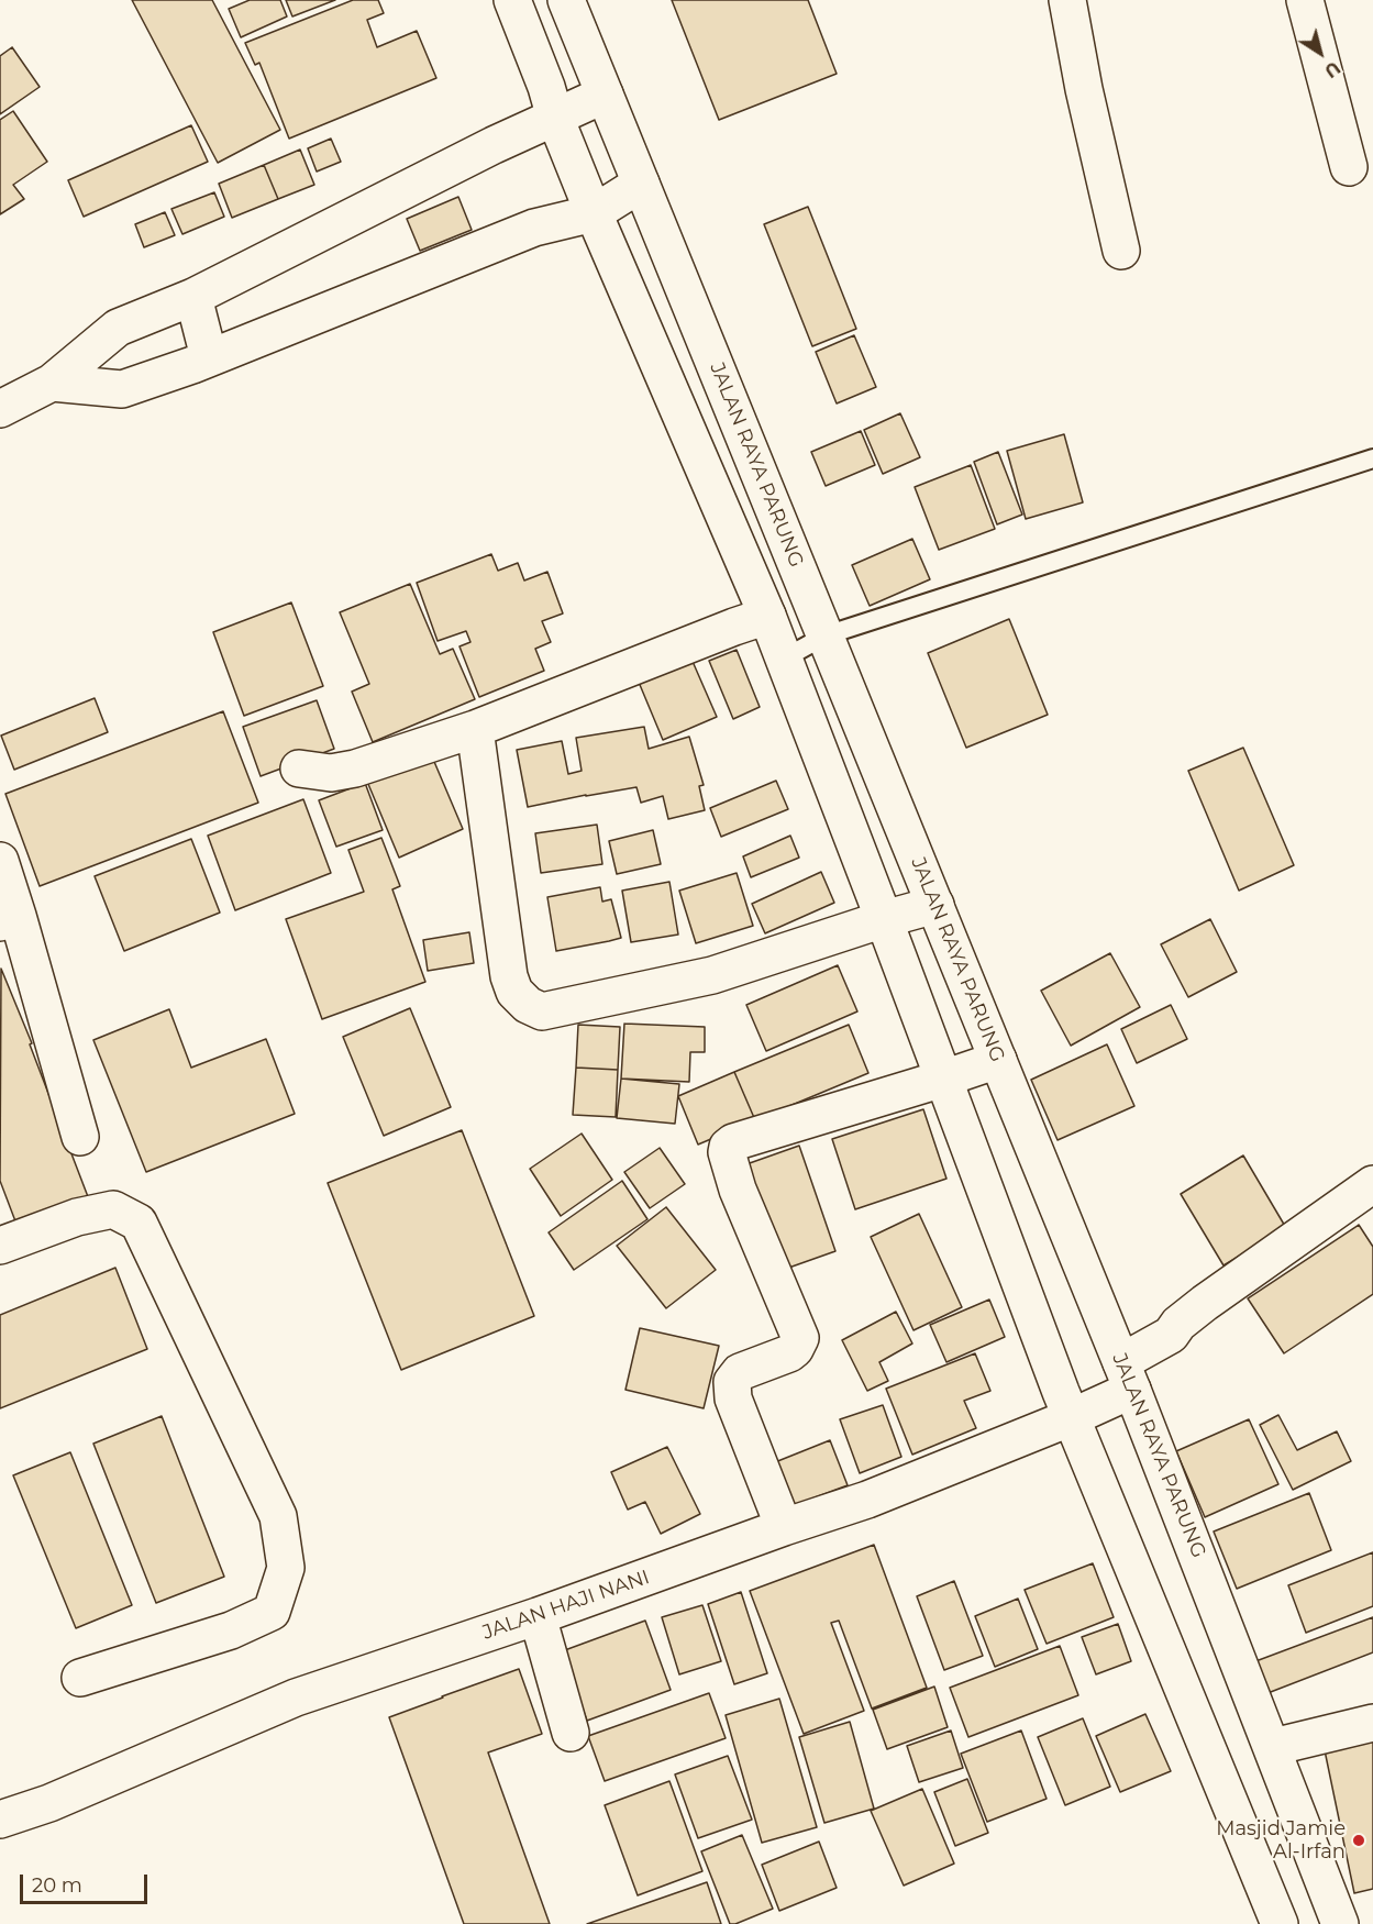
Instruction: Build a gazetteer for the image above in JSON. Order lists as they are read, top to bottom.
{
  "streets": {
    "main road": ["JALAN RAYA PARUNG", "JALAN HAJI NANI"]
  },
  "crossings": [
    ["JALAN RAYA PARUNG", "JALAN HAJI NANI"]
  ],
  "places": ["Masjid Jamie Al-Irfan"],
  "scale_bar": "20 m",
  "north": "bottom right"
}
